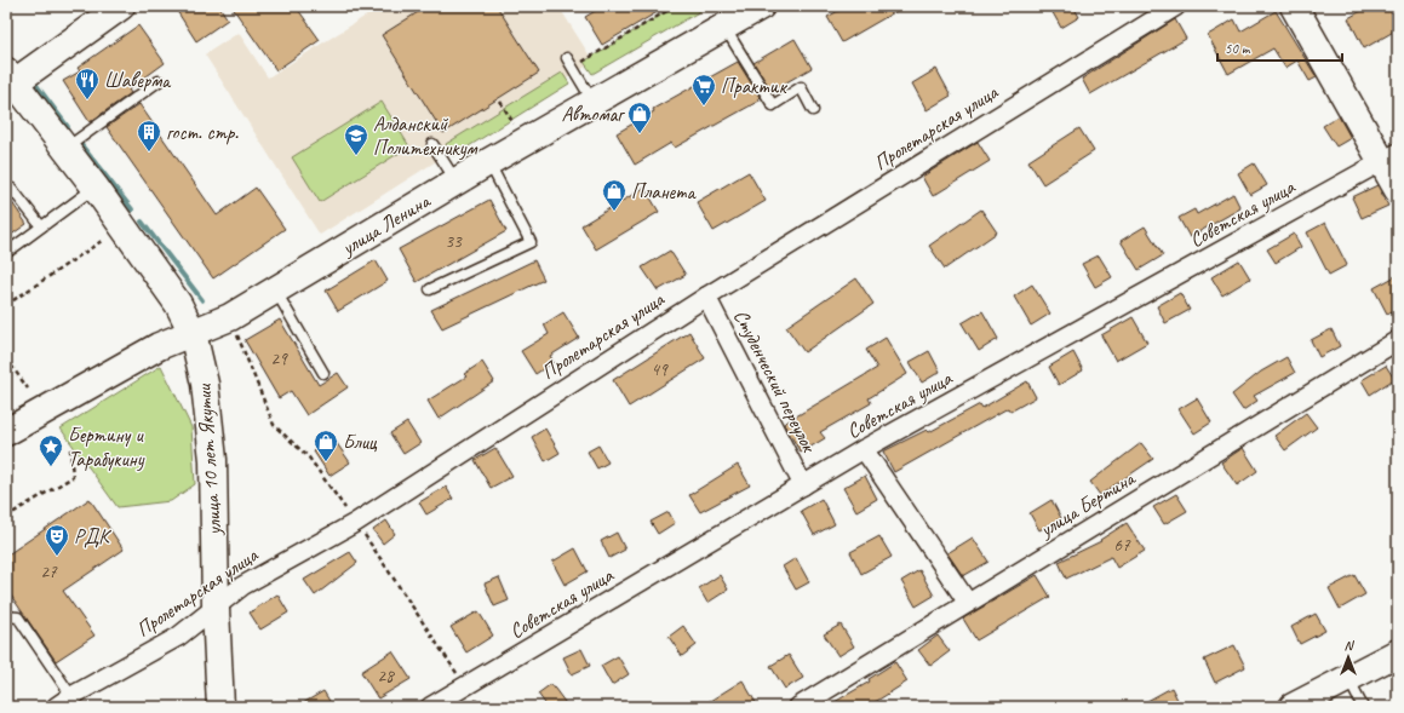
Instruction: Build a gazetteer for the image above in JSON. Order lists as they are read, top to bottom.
{
  "streets": {
    "street": [
      "Пролетарская улица",
      "Советская улица",
      "улица Ленина",
      "Студенческий переулок",
      "улица 10 лет Якутии",
      "улица Бертина"
    ]
  },
  "crossings": [
    ["Пролетарская улица", "Студенческий переулок"],
    ["Пролетарская улица", "улица 10 лет Якутии"],
    ["Советская улица", "Студенческий переулок"],
    ["улица Ленина", "улица 10 лет Якутии"]
  ],
  "places": {
    "restaurant": ["Шаверма"],
    "supermarket": ["Практик"],
    "shop": ["Автомаг", "Планета", "Блиц"],
    "building": ["гост. стр."],
    "school or university": ["Алданский Политехникум"],
    "place": ["Бертину и Тарабукину"],
    "theatre": ["РДК"]
  },
  "house_numbers": [
    "33",
    "29",
    "49",
    "67",
    "27",
    "28"
  ],
  "scale_bar": "50 m",
  "north": "top"
}
